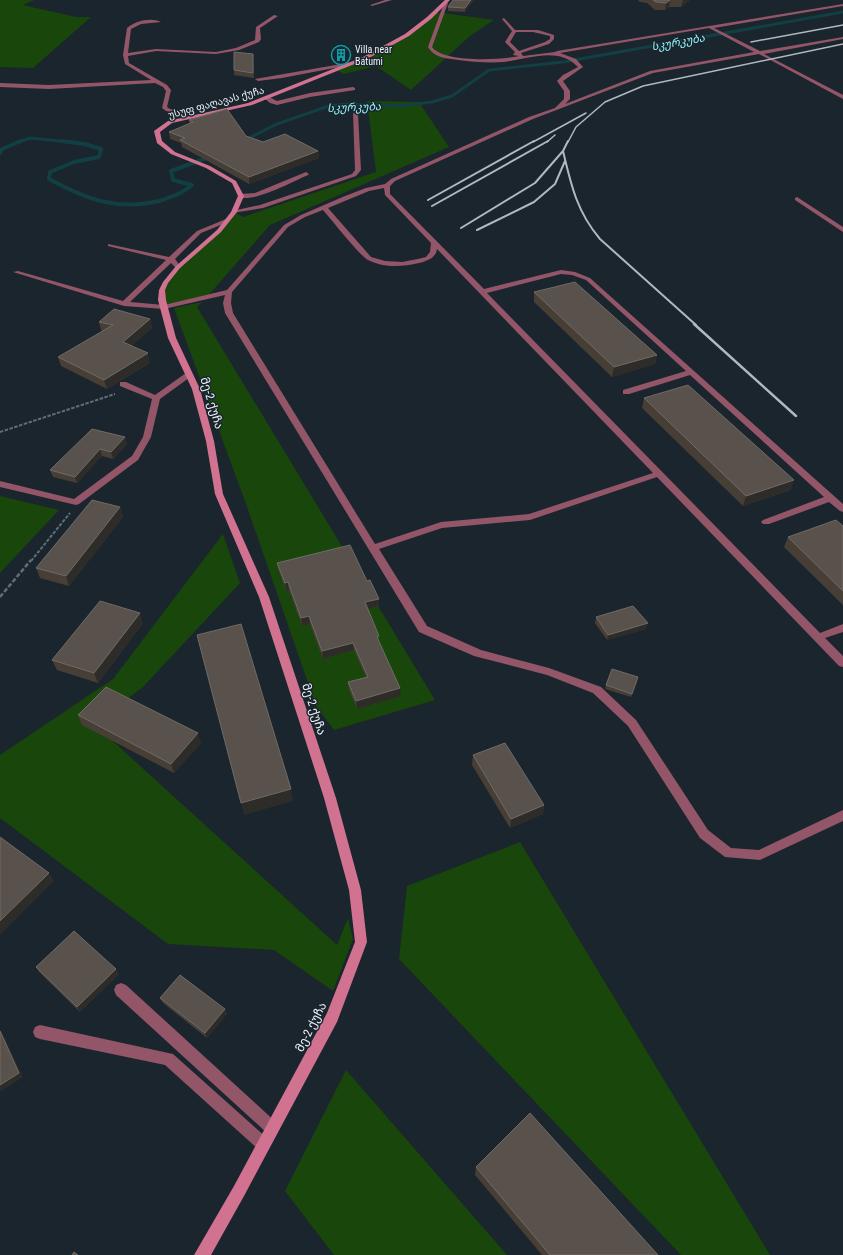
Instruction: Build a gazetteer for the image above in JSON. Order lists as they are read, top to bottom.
{
  "streets": {
    "street": ["უსუფ ფაღავას ქუჩა", "მე-2 ქუჩა"]
  },
  "crossings": [
    ["უსუფ ფაღავას ქუჩა", "მე-2 ქუჩა"]
  ],
  "water": ["სკურკუბა"],
  "places": {
    "building": ["Villa near Batumi"]
  }
}
